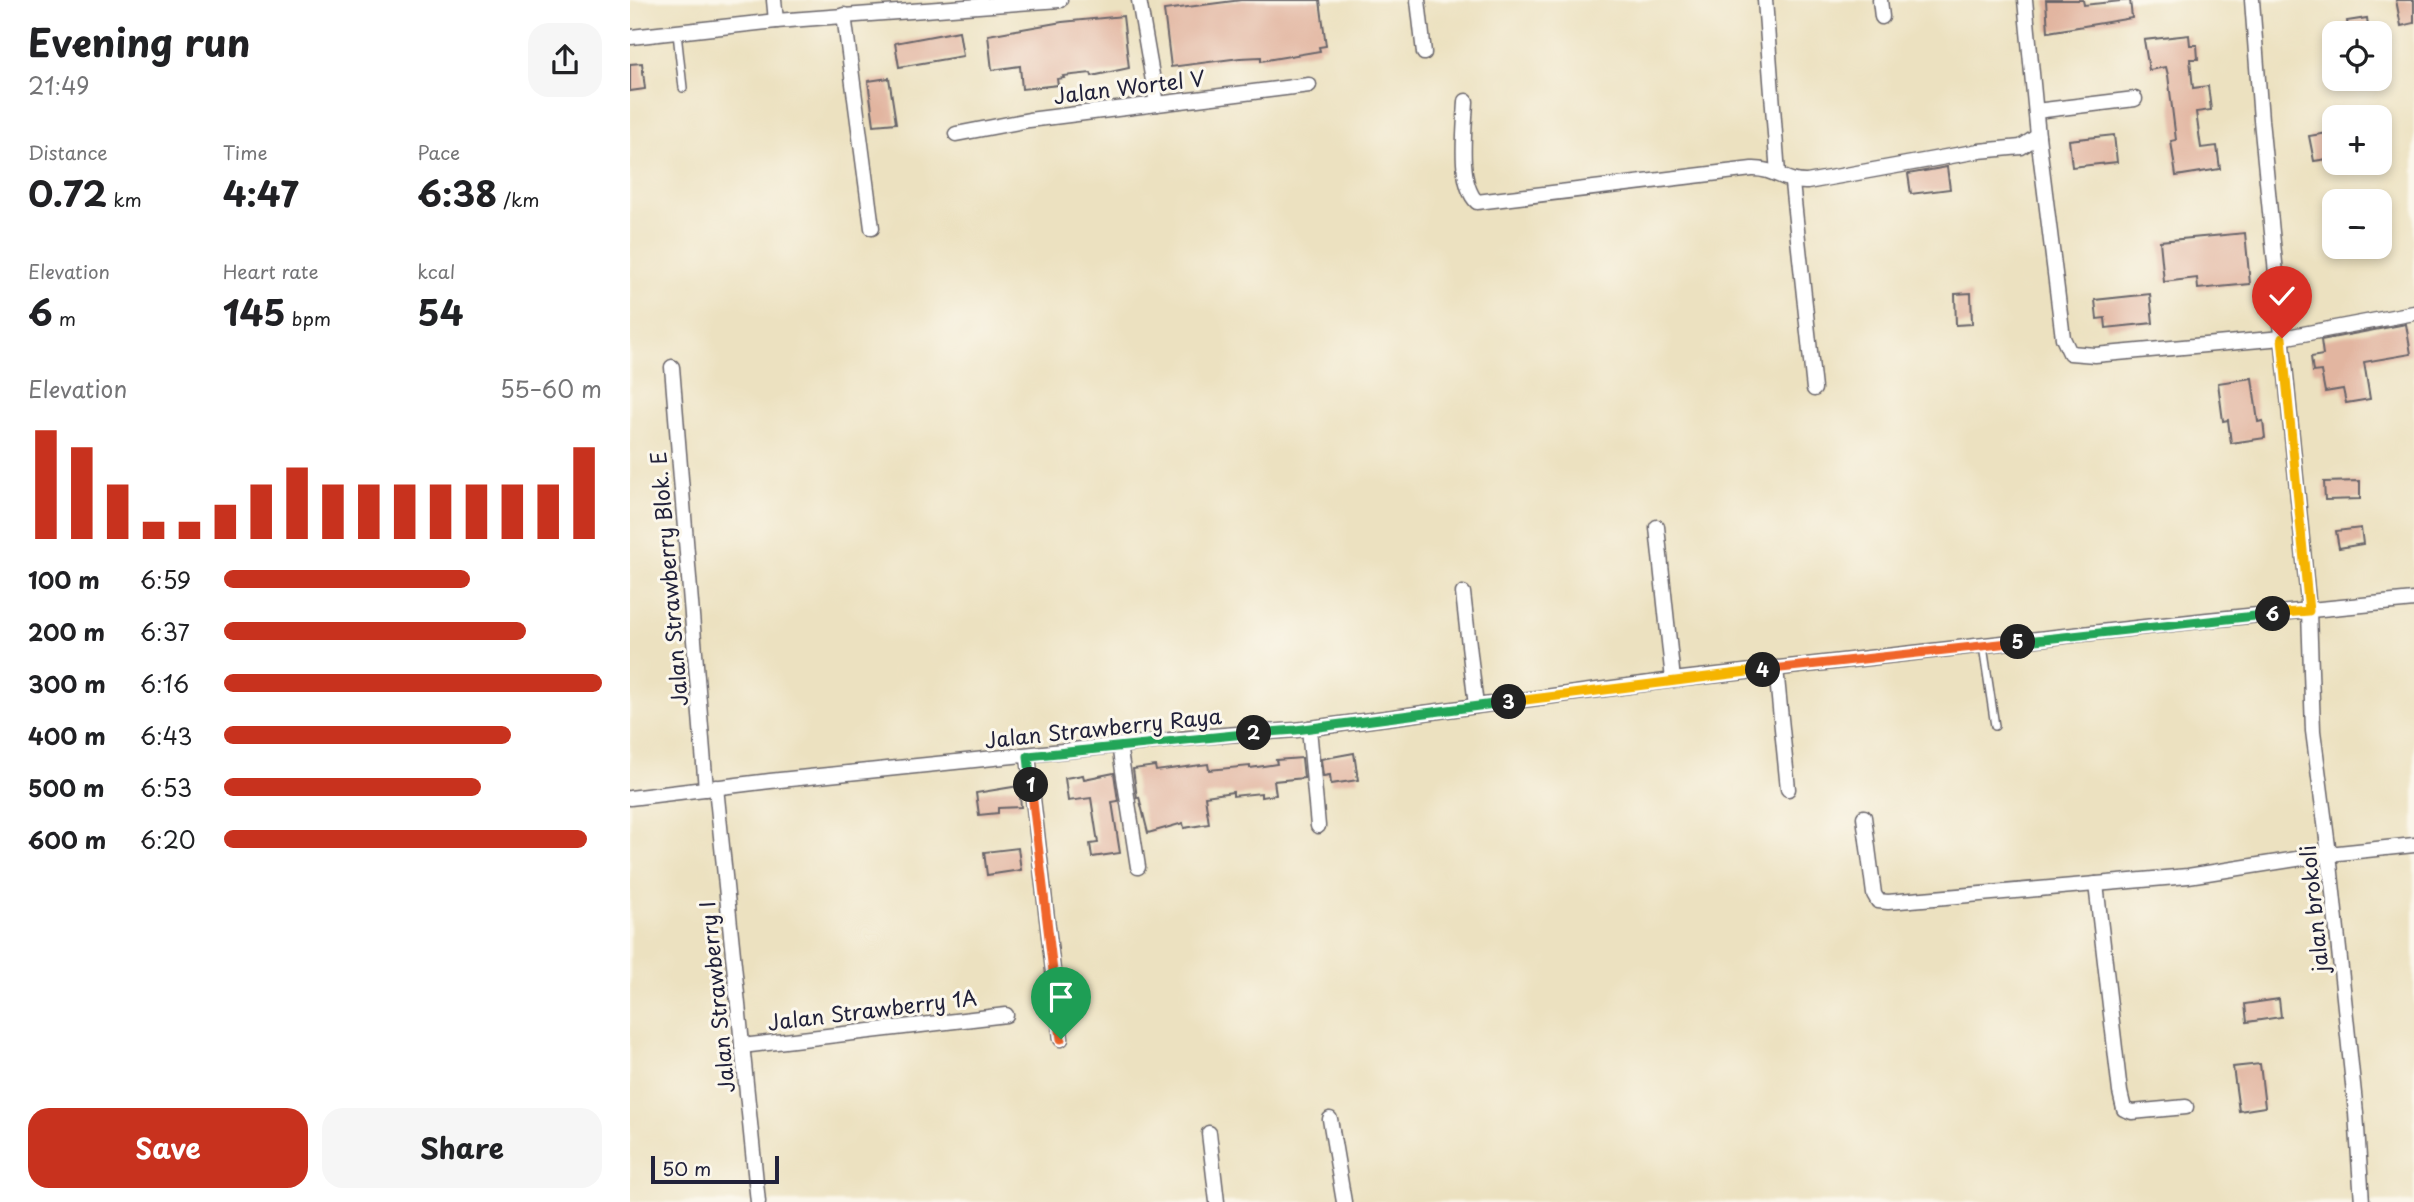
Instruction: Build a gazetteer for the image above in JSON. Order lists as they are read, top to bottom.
{
  "streets": {
    "street": [
      "Jalan Wortel V",
      "Jalan Strawberry Blok. E",
      "Jalan Strawberry Raya",
      "jalan brokoli",
      "Jalan Strawberry I",
      "Jalan Strawberry 1A"
    ]
  },
  "crossings": [
    ["Jalan Strawberry Blok. E", "Jalan Strawberry Raya"],
    ["Jalan Strawberry Blok. E", "Jalan Strawberry I"],
    ["Jalan Strawberry Raya", "jalan brokoli"],
    ["Jalan Strawberry Raya", "Jalan Strawberry I"],
    ["Jalan Strawberry I", "Jalan Strawberry 1A"]
  ],
  "scale_bar": "50 m",
  "page": {
    "heading": ["Evening run", "21:49"],
    "map_buttons": ["+", "−"],
    "stats": [
      ["Distance", "0.72 km"],
      ["Time", "4:47"],
      ["Pace", "6:38 /km"],
      ["Elevation", "6 m"],
      ["Heart rate", "145 bpm"],
      ["kcal", "54"]
    ],
    "chart": ["Elevation", "55–60 m"],
    "list": [
      {
        "name": "100 m",
        "note": "6:59"
      },
      {
        "name": "200 m",
        "note": "6:37"
      },
      {
        "name": "300 m",
        "note": "6:16"
      },
      {
        "name": "400 m",
        "note": "6:43"
      },
      {
        "name": "500 m",
        "note": "6:53"
      },
      {
        "name": "600 m",
        "note": "6:20"
      }
    ],
    "pins": [
      "6",
      "5",
      "4",
      "3",
      "2",
      "1"
    ],
    "buttons": ["Save", "Share"],
    "scale": "50 m"
  }
}
